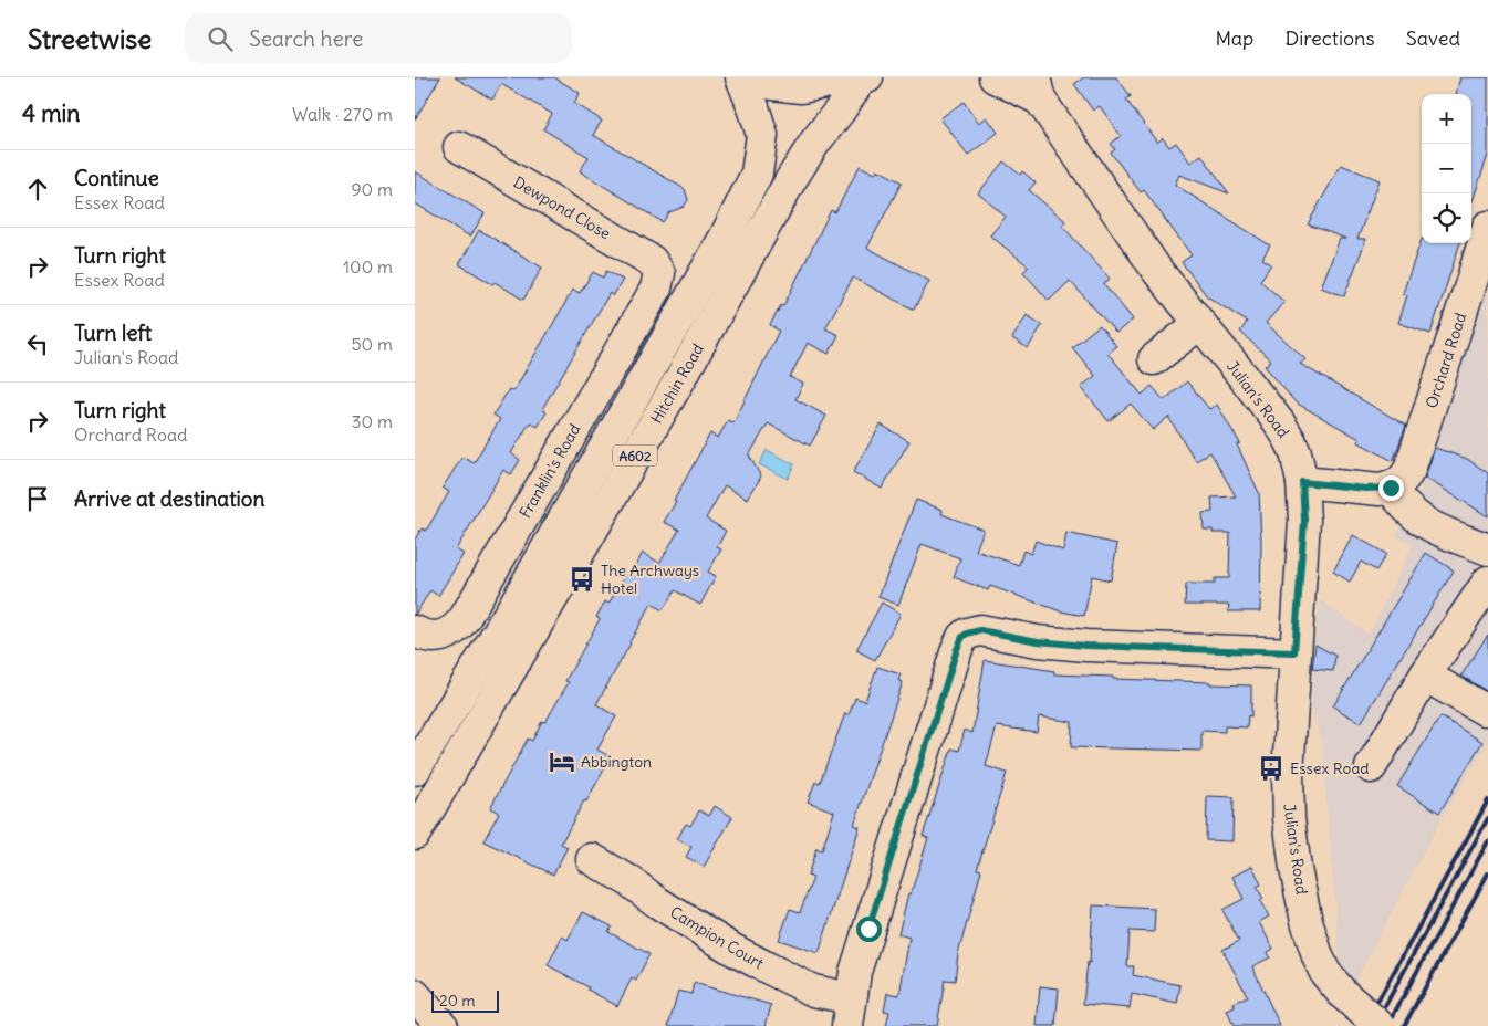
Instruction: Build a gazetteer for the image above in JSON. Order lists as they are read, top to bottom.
{
  "streets": {
    "street": [
      "Dewpond Close",
      "Orchard Road",
      "Hitchin Road",
      "Julian's Road",
      "A602",
      "Franklin's Road",
      "Campion Court"
    ]
  },
  "crossings": [
    ["Dewpond Close", "Franklin's Road"],
    ["Hitchin Road", "A602"]
  ],
  "places": {
    "bus stop": ["The Archways Hotel", "Essex Road"],
    "hotel": ["Abbington"]
  },
  "scale_bar": "20 m",
  "page": {
    "header": "Streetwise",
    "search": "Search here",
    "nav": ["Map", "Directions", "Saved"],
    "heading": ["4 min", "Walk · 270 m"],
    "map_buttons": ["+", "−"],
    "list": [
      ["Continue", "Essex Road", "90 m"],
      ["Turn right", "Essex Road", "100 m"],
      ["Turn left", "Julian's Road", "50 m"],
      ["Turn right", "Orchard Road", "30 m"],
      "Arrive at destination"
    ],
    "scale": "20 m"
  }
}
